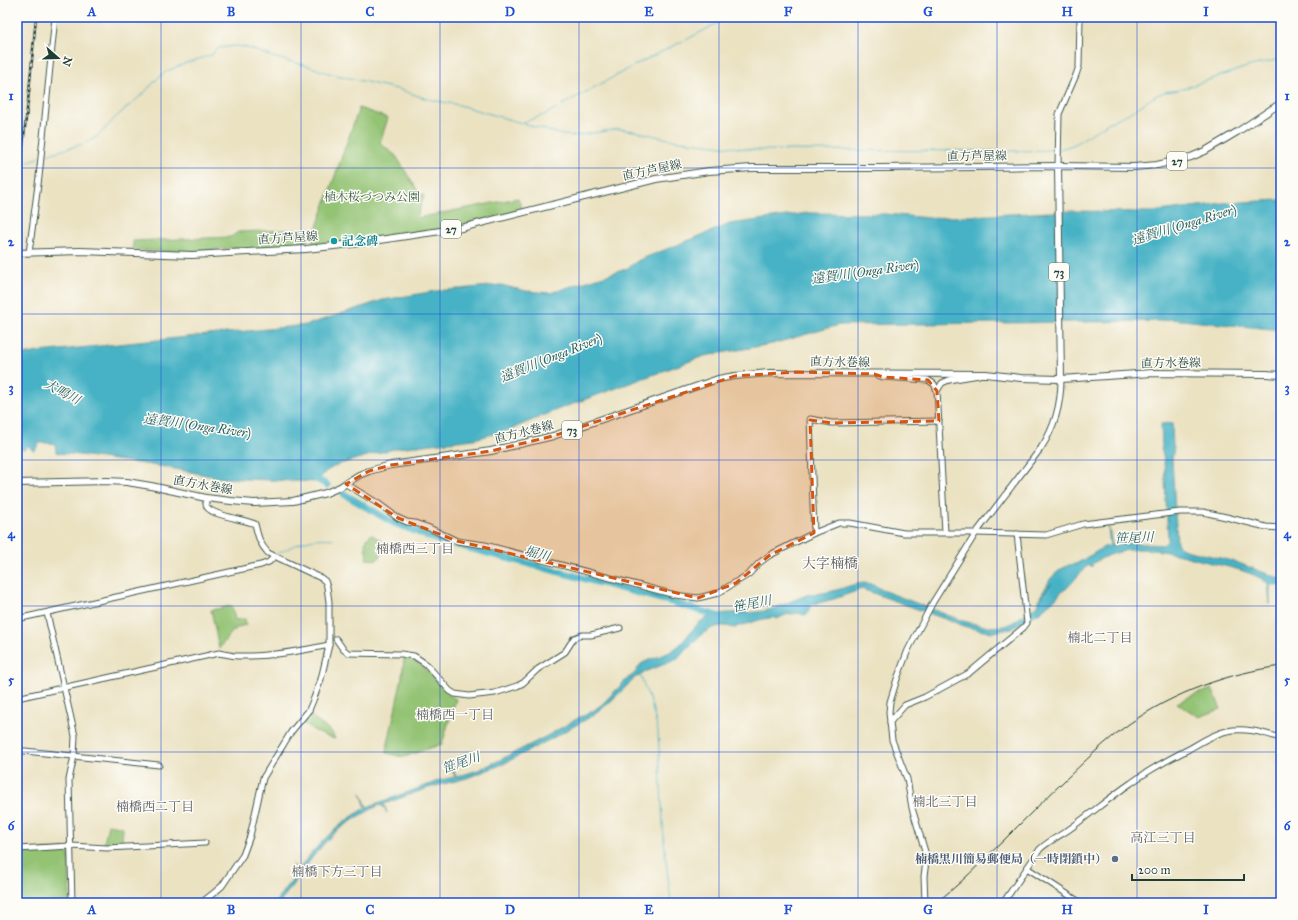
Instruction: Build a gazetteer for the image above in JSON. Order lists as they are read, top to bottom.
{
  "streets": {
    "main road": [
      "直方芦屋線",
      "27",
      "73",
      "直方水巻線"
    ]
  },
  "crossings": [
    ["直方芦屋線", "73"],
    ["73", "直方水巻線"]
  ],
  "districts": [
    "楠橋西三丁目",
    "大字楠橋",
    "楠北二丁目",
    "楠橋西一丁目",
    "楠北三丁目",
    "楠橋西二丁目",
    "高江三丁目",
    "楠橋下方三丁目"
  ],
  "water": [
    "遠賀川 (Onga River)",
    "犬鳴川",
    "笹尾川",
    "堀川"
  ],
  "parks": ["植木桜づつみ公園"],
  "places": ["記念碑", "楠橋黒川簡易郵便局（一時閉鎖中）"],
  "scale_bar": "200 m",
  "north": "right",
  "grid": {
    "columns": [
      "A",
      "B",
      "C",
      "D",
      "E",
      "F",
      "G",
      "H",
      "I"
    ],
    "rows": [
      "1",
      "2",
      "3",
      "4",
      "5",
      "6"
    ]
  }
}
